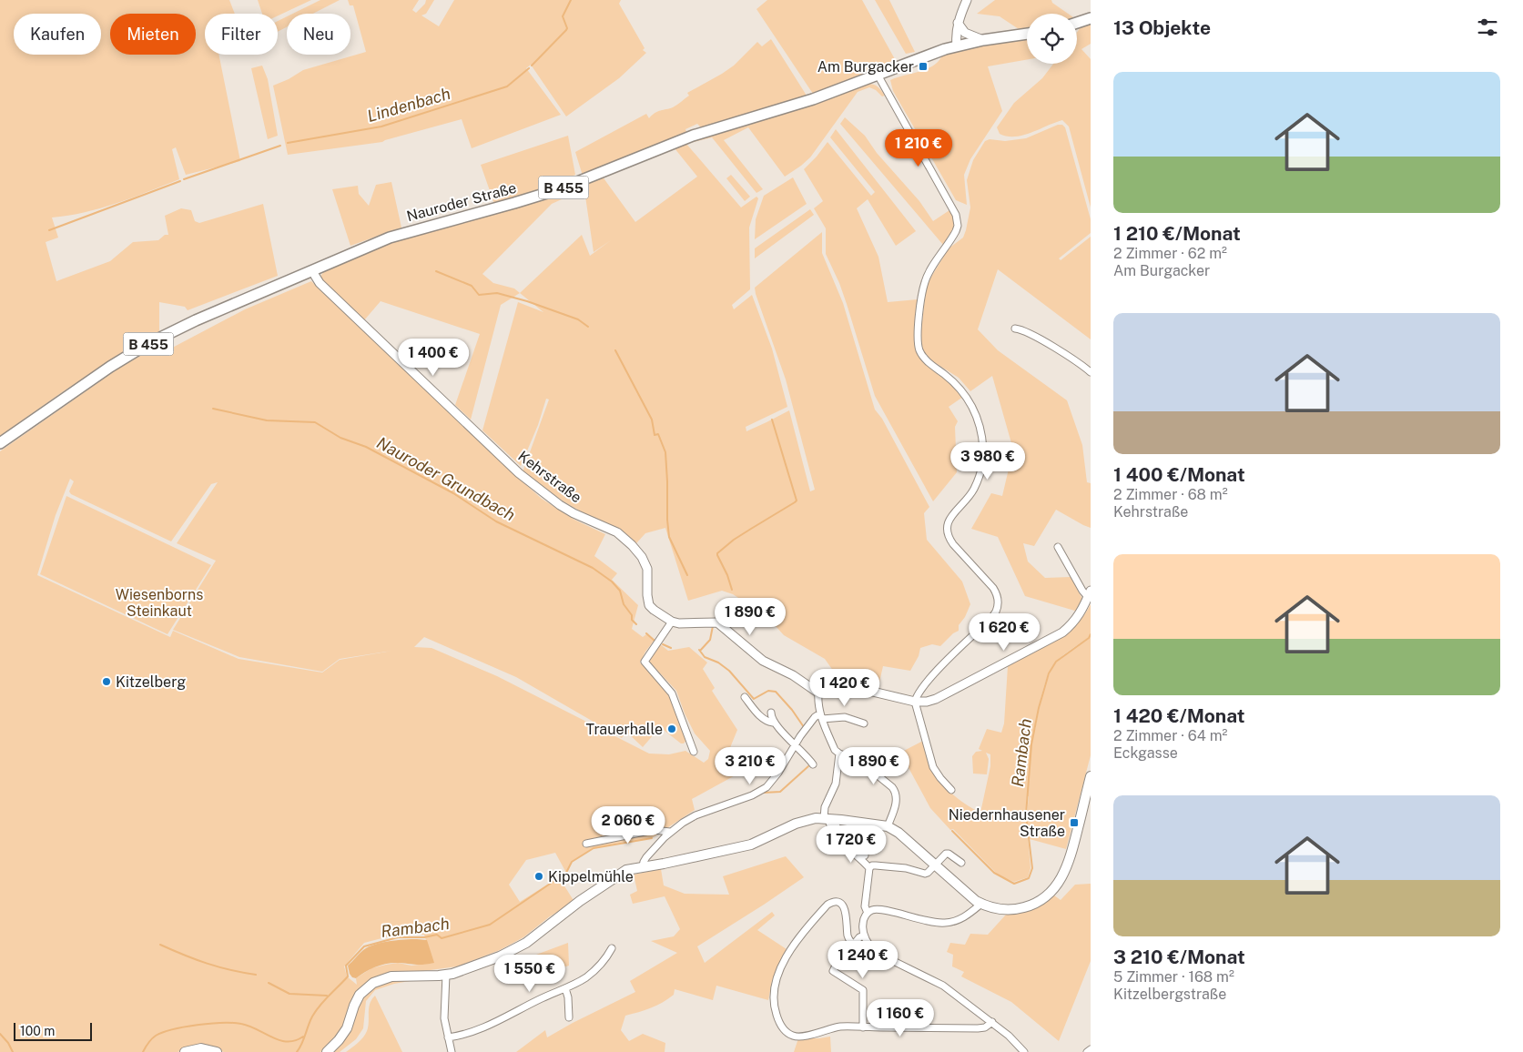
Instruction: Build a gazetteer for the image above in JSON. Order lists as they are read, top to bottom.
{
  "streets": {
    "main road": ["B 455", "Nauroder Straße"],
    "street": ["Kehrstraße"]
  },
  "crossings": [
    ["B 455", "Nauroder Straße"],
    ["Nauroder Straße", "Kehrstraße"]
  ],
  "water": ["Lindenbach", "Nauroder Grundbach", "Rambach"],
  "parks": ["Wiesenborns Steinkaut"],
  "places": {
    "transit": ["Am Burgacker", "Niedernhausener Straße"],
    "other": ["Kitzelberg", "Trauerhalle", "Kippelmühle"]
  },
  "scale_bar": "100 m",
  "page": {
    "heading": "13 Objekte",
    "chip": [
      "Kaufen",
      "Mieten",
      "Filter",
      "Neu"
    ],
    "list": [
      {
        "name": "1 210 €/Monat",
        "note": "2 Zimmer · 62 m² · Am Burgacker"
      },
      {
        "name": "1 400 €/Monat",
        "note": "2 Zimmer · 68 m² · Kehrstraße"
      },
      {
        "name": "1 420 €/Monat",
        "note": "2 Zimmer · 64 m² · Eckgasse"
      },
      {
        "name": "3 210 €/Monat",
        "note": "5 Zimmer · 168 m² · Kitzelbergstraße"
      }
    ],
    "price": [
      "1 210 €",
      "1 400 €",
      "3 980 €",
      "1 890 €",
      "1 620 €",
      "1 420 €",
      "3 210 €",
      "1 890 €",
      "2 060 €",
      "1 720 €",
      "1 240 €",
      "1 550 €",
      "1 160 €"
    ],
    "scale": "100 m"
  }
}
